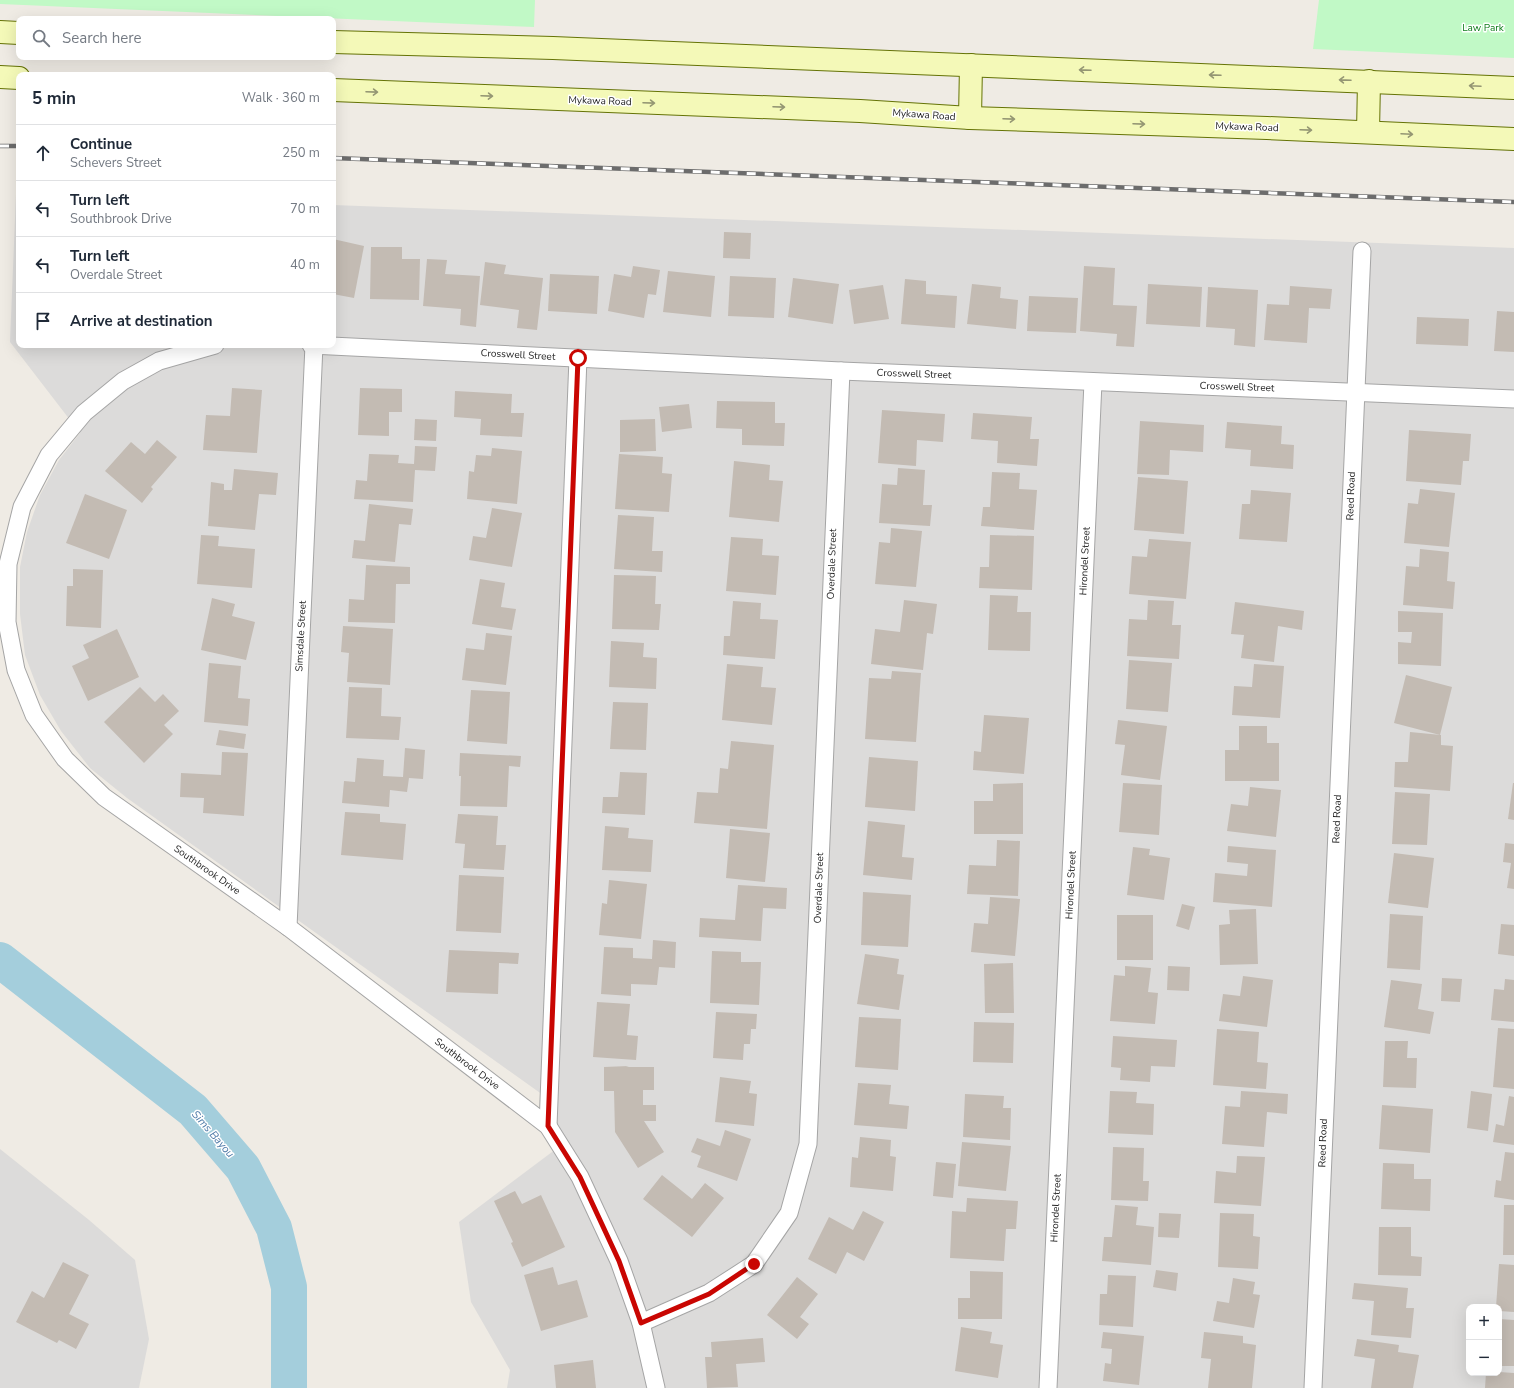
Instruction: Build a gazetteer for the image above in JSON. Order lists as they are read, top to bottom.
{
  "streets": {
    "main road": ["Mykawa Road"],
    "street": [
      "Crosswell Street",
      "Reed Road",
      "Hirondel Street",
      "Overdale Street",
      "Simsdale Street",
      "Southbrook Drive"
    ]
  },
  "crossings": [
    ["Crosswell Street", "Reed Road"],
    ["Crosswell Street", "Hirondel Street"],
    ["Crosswell Street", "Overdale Street"],
    ["Overdale Street", "Southbrook Drive"],
    ["Simsdale Street", "Southbrook Drive"]
  ],
  "water": ["Sims Bayou"],
  "parks": ["Law Park"],
  "page": {
    "search": "Search here",
    "heading": ["5 min", "Walk · 360 m"],
    "list": [
      ["Continue", "Schevers Street", "250 m"],
      ["Turn left", "Southbrook Drive", "70 m"],
      ["Turn left", "Overdale Street", "40 m"],
      "Arrive at destination"
    ],
    "map_buttons": ["+", "−"]
  }
}
